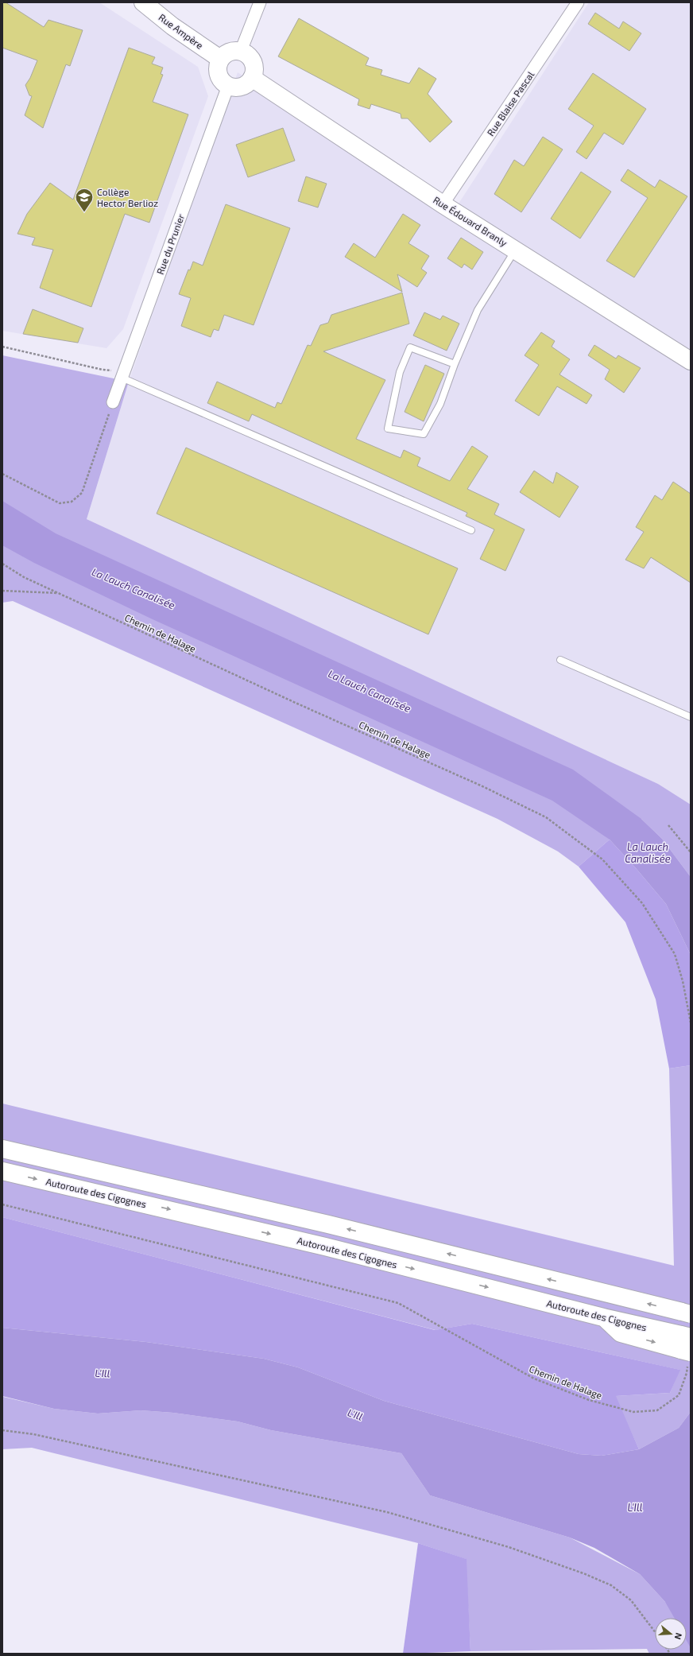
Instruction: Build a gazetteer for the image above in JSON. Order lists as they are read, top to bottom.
{
  "streets": {
    "main road": ["Rue Ampère", "Rue Édouard Branly", "Autoroute des Cigognes"],
    "street": ["Rue Blaise Pascal", "Rue du Prunier"],
    "path": ["Chemin de Halage"]
  },
  "crossings": [
    ["Rue Ampère", "Rue Édouard Branly"],
    ["Rue Ampère", "Rue du Prunier"],
    ["Rue Blaise Pascal", "Rue Édouard Branly"],
    ["Rue Édouard Branly", "Rue du Prunier"]
  ],
  "water": ["La Lauch Canalisée", "L'Ill"],
  "places": {
    "school or university": ["Collège Hector Berlioz"]
  },
  "north": "right"
}
